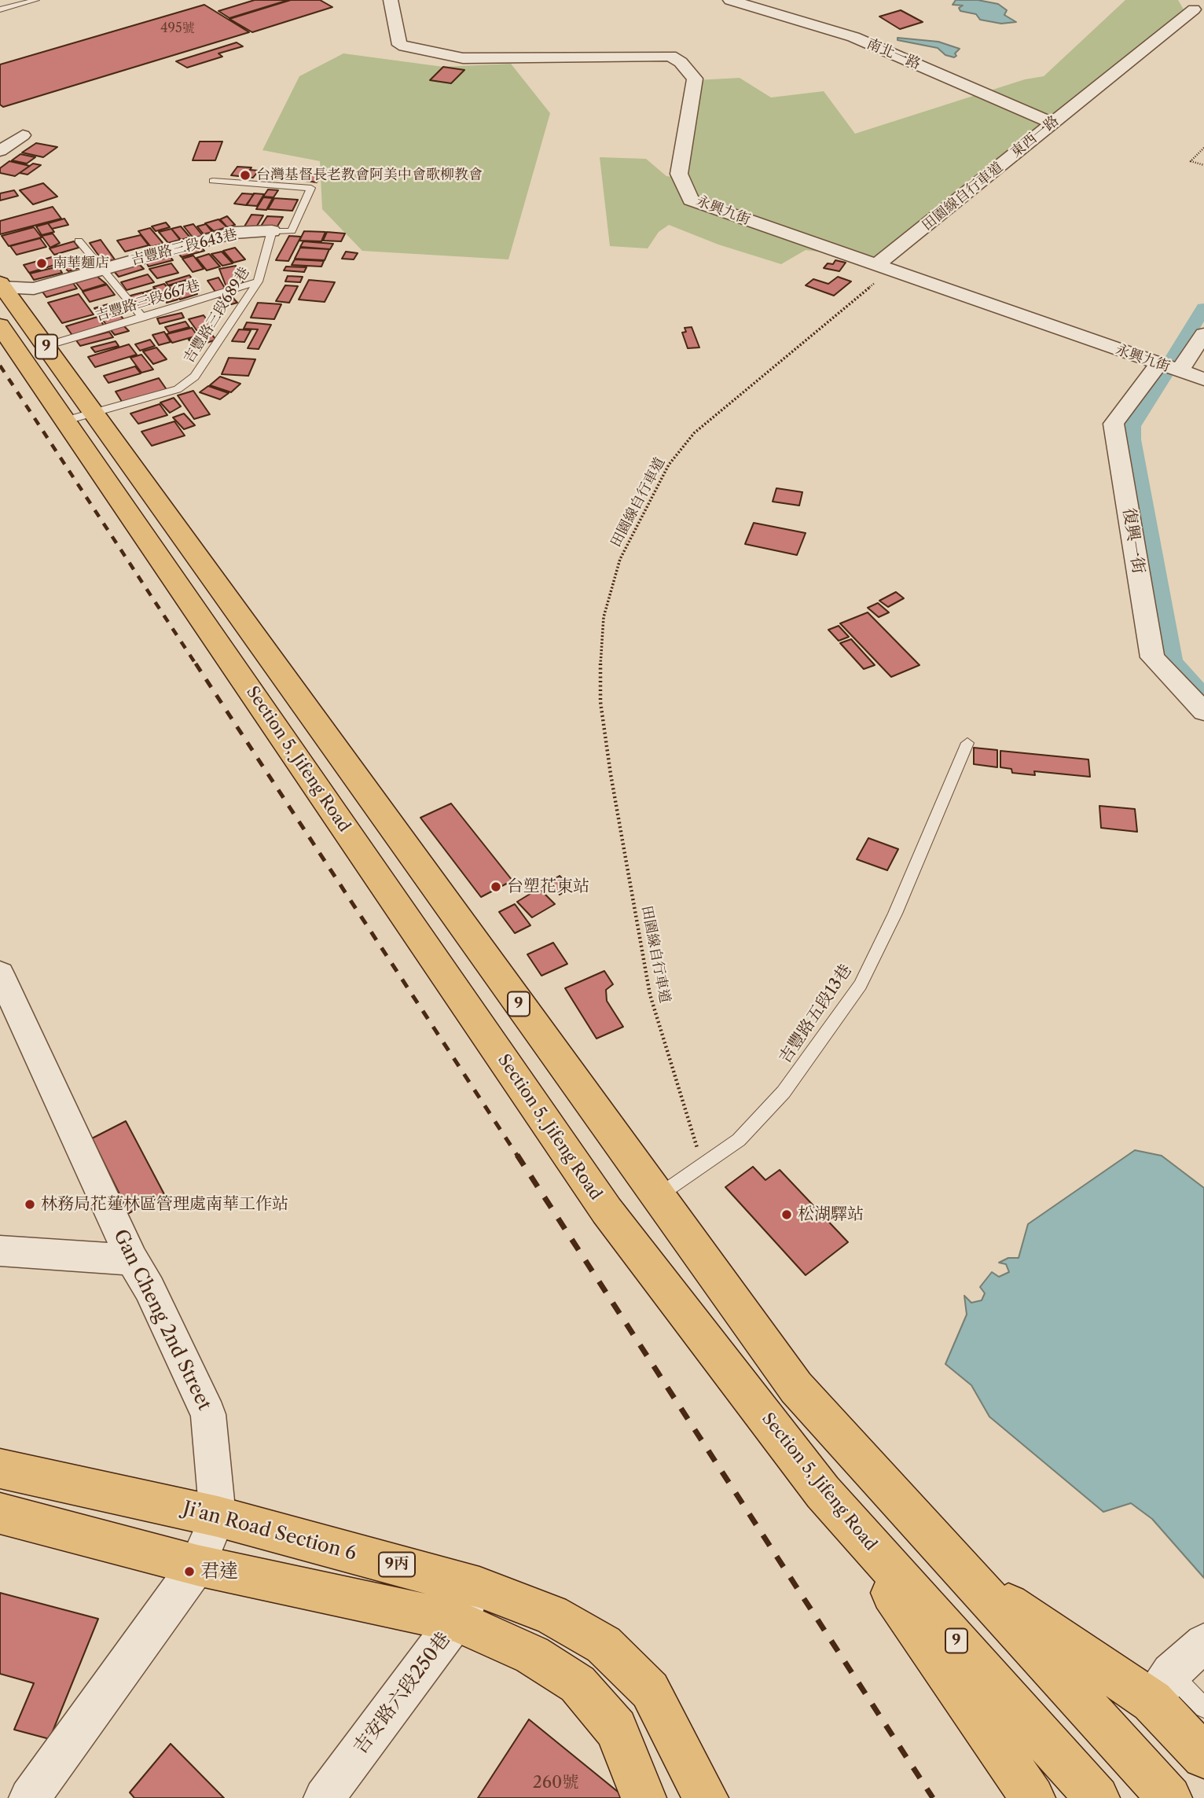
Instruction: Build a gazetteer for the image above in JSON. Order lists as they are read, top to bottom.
{
  "streets": {
    "main road": [
      "9",
      "Section 5, Jifeng Road",
      "Ji’an Road Section 6",
      "9丙"
    ],
    "street": [
      "南北一路",
      "東西一路",
      "永興九街",
      "吉豐路三段643巷",
      "復興一街",
      "Gan Cheng 2nd Street",
      "吉安路六段250巷"
    ],
    "lane": ["吉豐路三段667巷", "吉豐路三段689巷", "吉豐路五段13巷"],
    "path": ["田園線自行車道"]
  },
  "crossings": [
    ["南北一路", "東西一路"],
    ["東西一路", "田園線自行車道"],
    ["東西一路", "永興九街"],
    ["田園線自行車道", "永興九街"],
    ["田園線自行車道", "吉豐路五段13巷"],
    ["永興九街", "復興一街"],
    ["吉豐路三段643巷", "吉豐路三段689巷"],
    ["吉豐路三段643巷", "9"],
    ["吉豐路三段667巷", "吉豐路三段689巷"],
    ["吉豐路三段667巷", "9"],
    ["吉豐路三段689巷", "9"],
    ["吉豐路三段689巷", "Section 5, Jifeng Road"],
    ["9", "Section 5, Jifeng Road"],
    ["Section 5, Jifeng Road", "吉豐路五段13巷"],
    ["Gan Cheng 2nd Street", "Ji’an Road Section 6"],
    ["Ji’an Road Section 6", "吉安路六段250巷"]
  ],
  "places": [
    "台灣基督長老教會阿美中會歌柳教會",
    "南華麵店",
    "台塑花東站",
    "林務局花蓮林區管理處南華工作站",
    "松湖驛站",
    "君達"
  ],
  "house_numbers": ["495號", "260號"]
}
